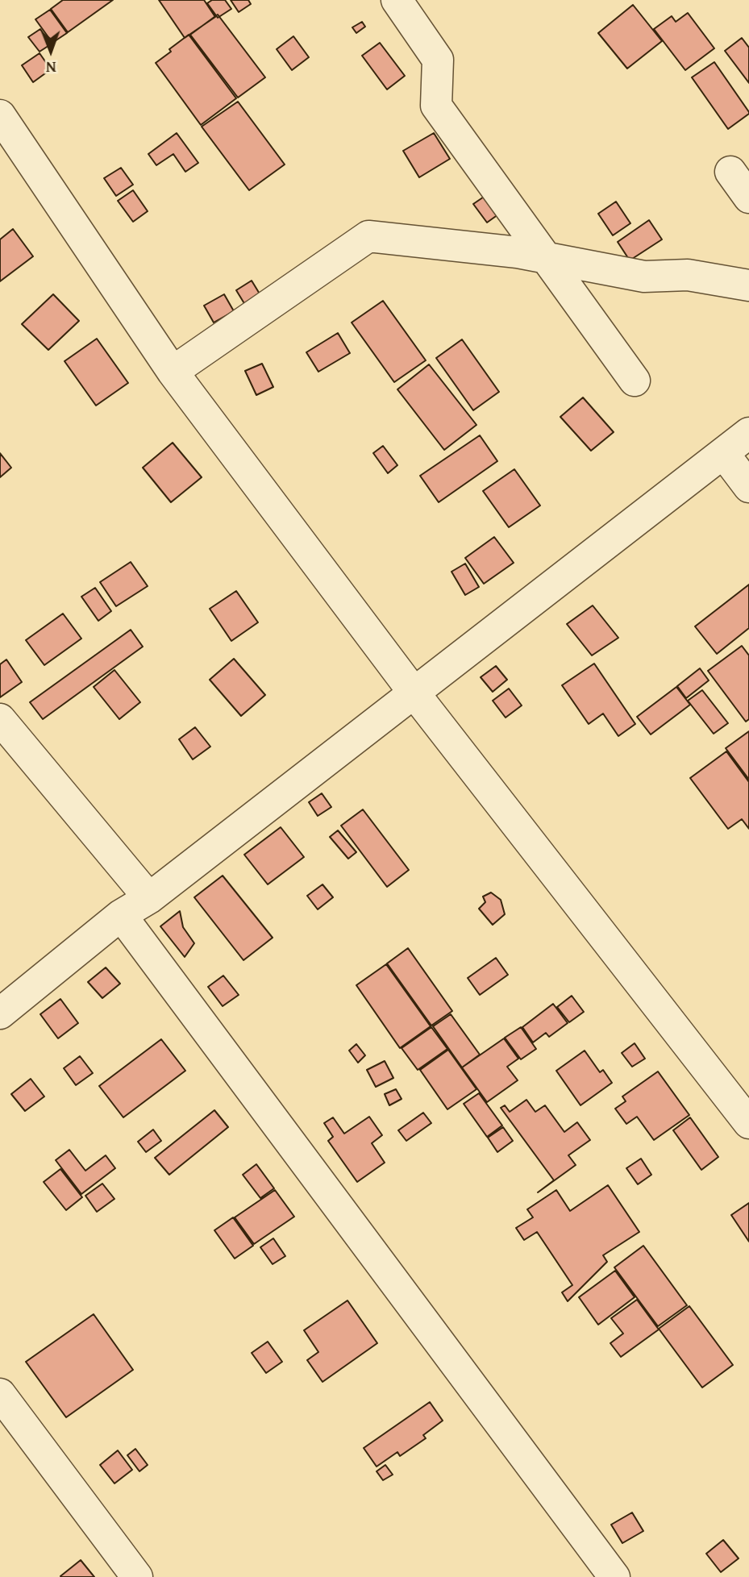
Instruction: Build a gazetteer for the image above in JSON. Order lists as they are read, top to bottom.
{
  "north": "bottom"
}
